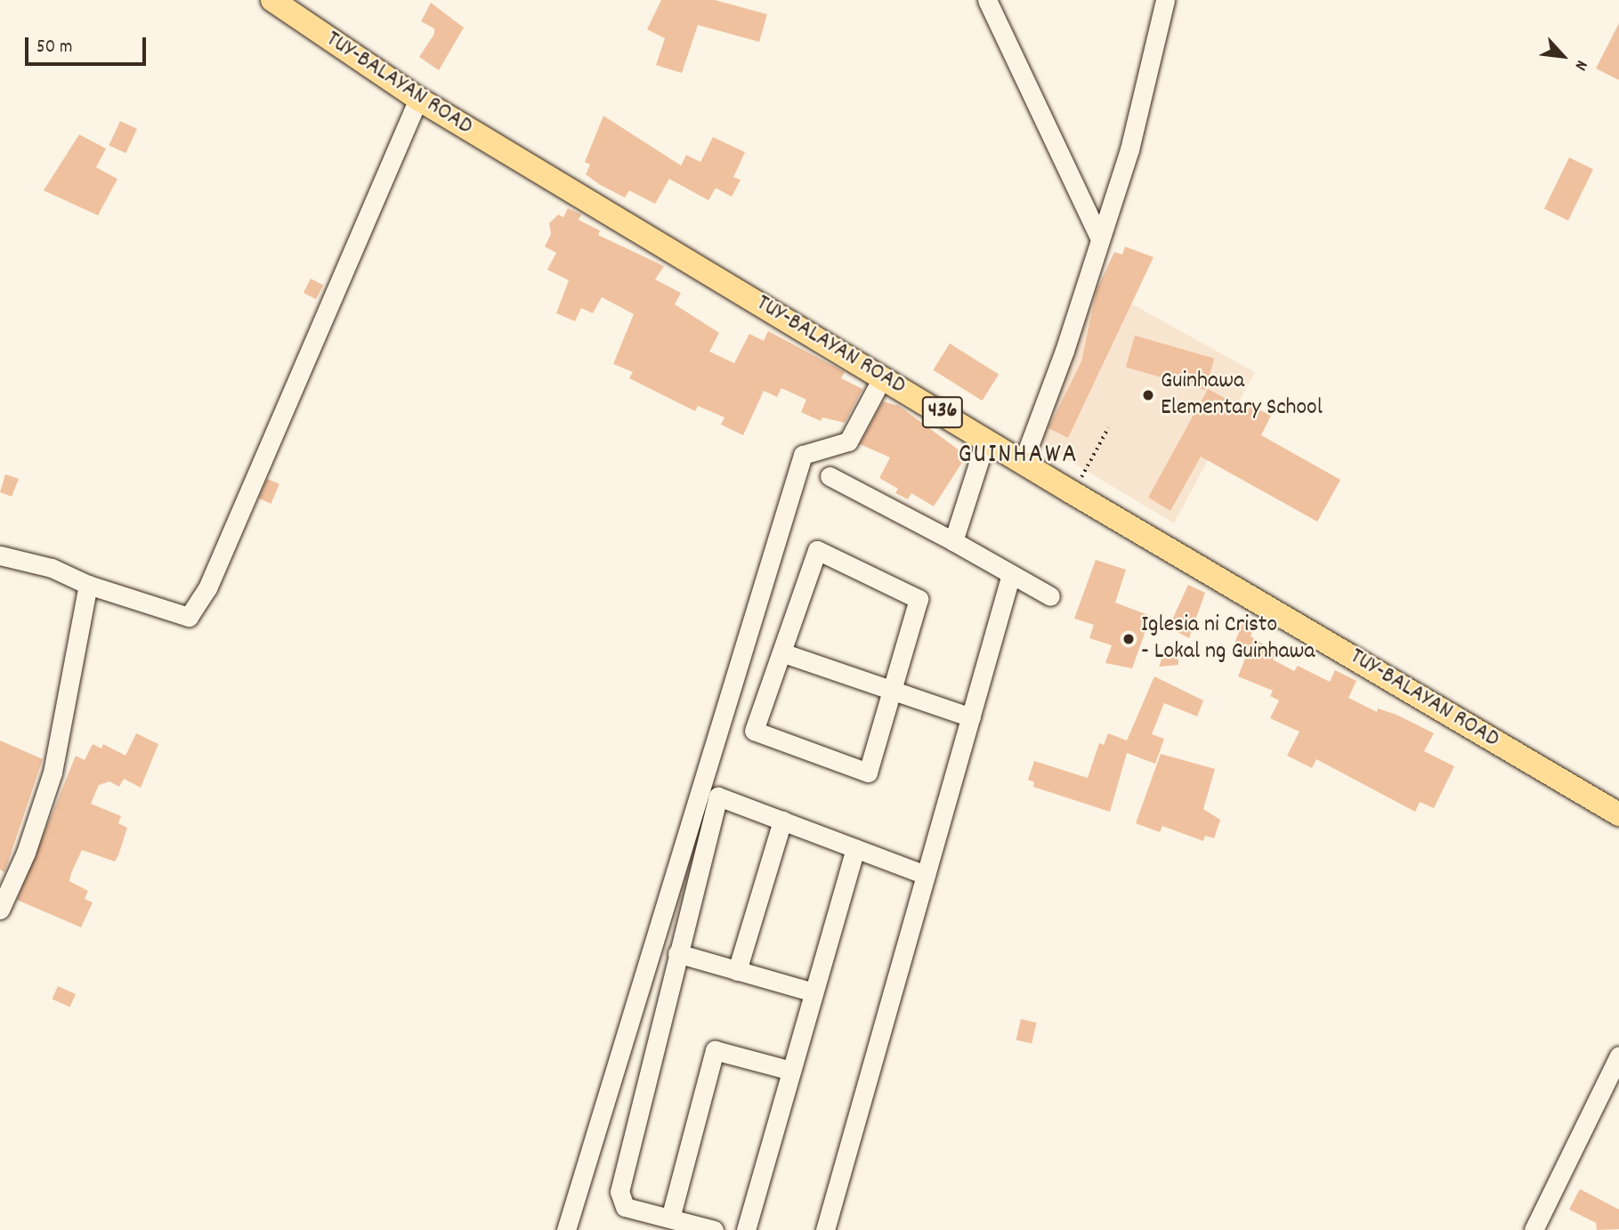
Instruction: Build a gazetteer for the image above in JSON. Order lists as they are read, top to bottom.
{
  "streets": {
    "main road": ["TUY-BALAYAN ROAD", "436"]
  },
  "districts": ["GUINHAWA"],
  "places": ["Guinhawa Elementary School", "Iglesia ni Cristo - Lokal ng Guinhawa"],
  "scale_bar": "50 m",
  "north": "bottom right"
}
